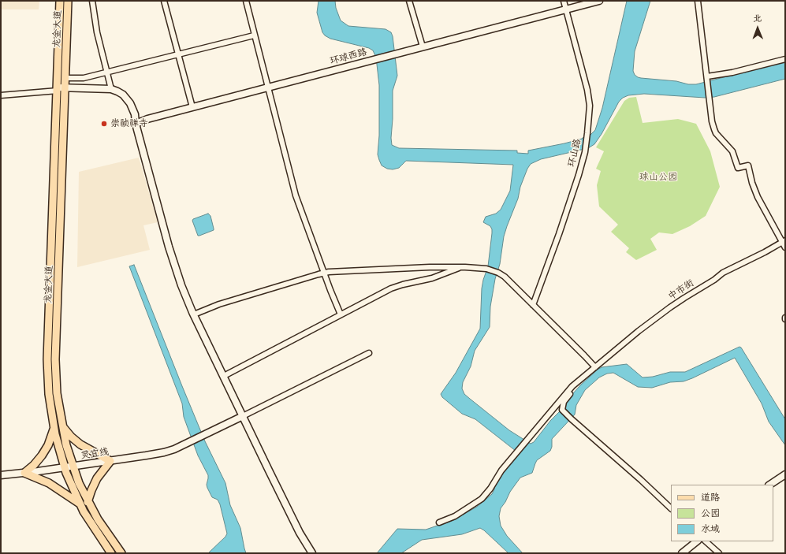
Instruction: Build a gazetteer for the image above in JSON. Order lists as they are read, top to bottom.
{
  "streets": {
    "main road": ["龙金大道"],
    "street": [
      "环球西路",
      "环山路",
      "中市街",
      "灵宜线"
    ]
  },
  "crossings": [
    ["龙金大道", "灵宜线"],
    ["环球西路", "环山路"]
  ],
  "parks": ["球山公园"],
  "places": ["崇祯禅寺"],
  "legend": ["道路", "公园", "水域"],
  "north": "top"
}
